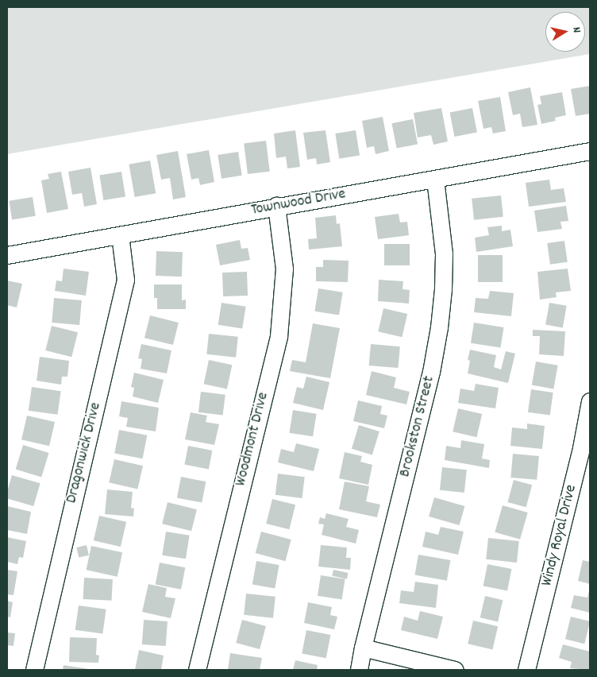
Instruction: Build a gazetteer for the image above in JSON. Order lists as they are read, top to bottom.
{
  "streets": {
    "street": [
      "Townwood Drive",
      "Brookston Street",
      "Woodmont Drive",
      "Dragonwick Drive",
      "Windy Royal Drive"
    ]
  },
  "crossings": [
    ["Townwood Drive", "Brookston Street"],
    ["Townwood Drive", "Woodmont Drive"],
    ["Townwood Drive", "Dragonwick Drive"]
  ],
  "north": "right"
}
